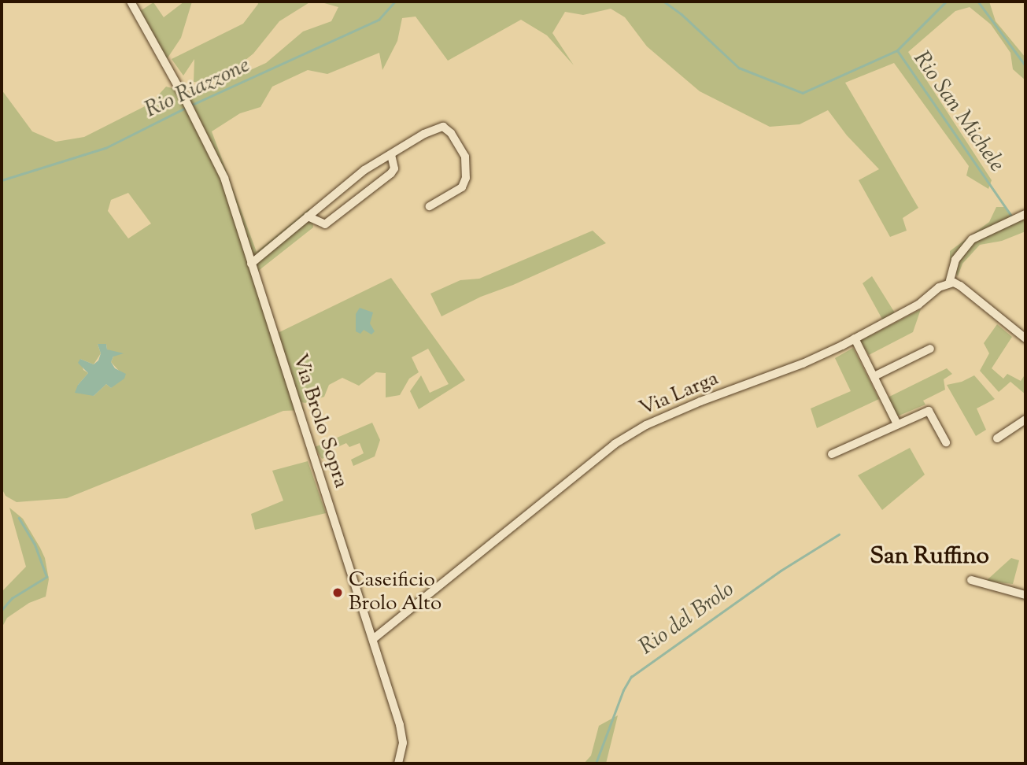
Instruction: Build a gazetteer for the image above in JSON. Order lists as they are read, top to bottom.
{
  "streets": {
    "street": ["Via Larga", "Via Brolo Sopra"]
  },
  "crossings": [
    ["Via Larga", "Via Brolo Sopra"]
  ],
  "districts": ["San Ruffino"],
  "water": ["Rio Riazzone", "Rio San Michele", "Rio del Brolo"],
  "places": ["Caseificio Brolo Alto"]
}
